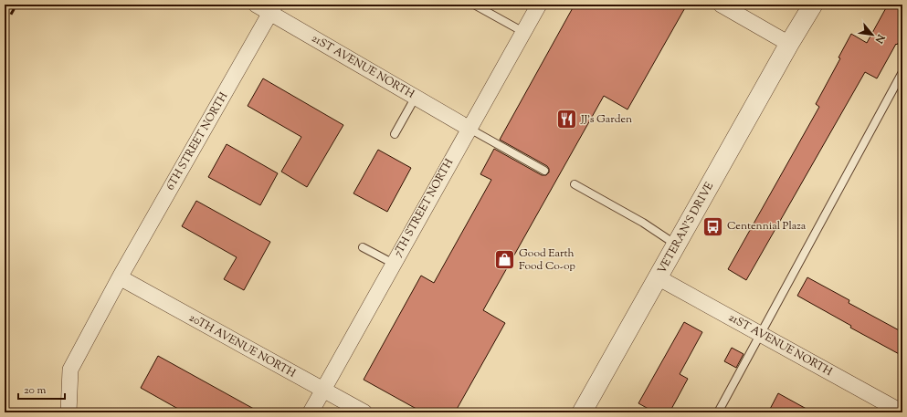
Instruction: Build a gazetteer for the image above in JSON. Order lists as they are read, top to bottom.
{
  "streets": {
    "street": [
      "21ST AVENUE NORTH",
      "6TH STREET NORTH",
      "7TH STREET NORTH",
      "VETERAN'S DRIVE",
      "20TH AVENUE NORTH"
    ]
  },
  "crossings": [
    ["21ST AVENUE NORTH", "6TH STREET NORTH"],
    ["21ST AVENUE NORTH", "7TH STREET NORTH"],
    ["21ST AVENUE NORTH", "VETERAN'S DRIVE"],
    ["6TH STREET NORTH", "20TH AVENUE NORTH"],
    ["7TH STREET NORTH", "20TH AVENUE NORTH"]
  ],
  "places": {
    "restaurant": ["JJ's Garden"],
    "bus stop": ["Centennial Plaza"],
    "shop": ["Good Earth Food Co-op"]
  },
  "scale_bar": "20 m",
  "north": "bottom right"
}
